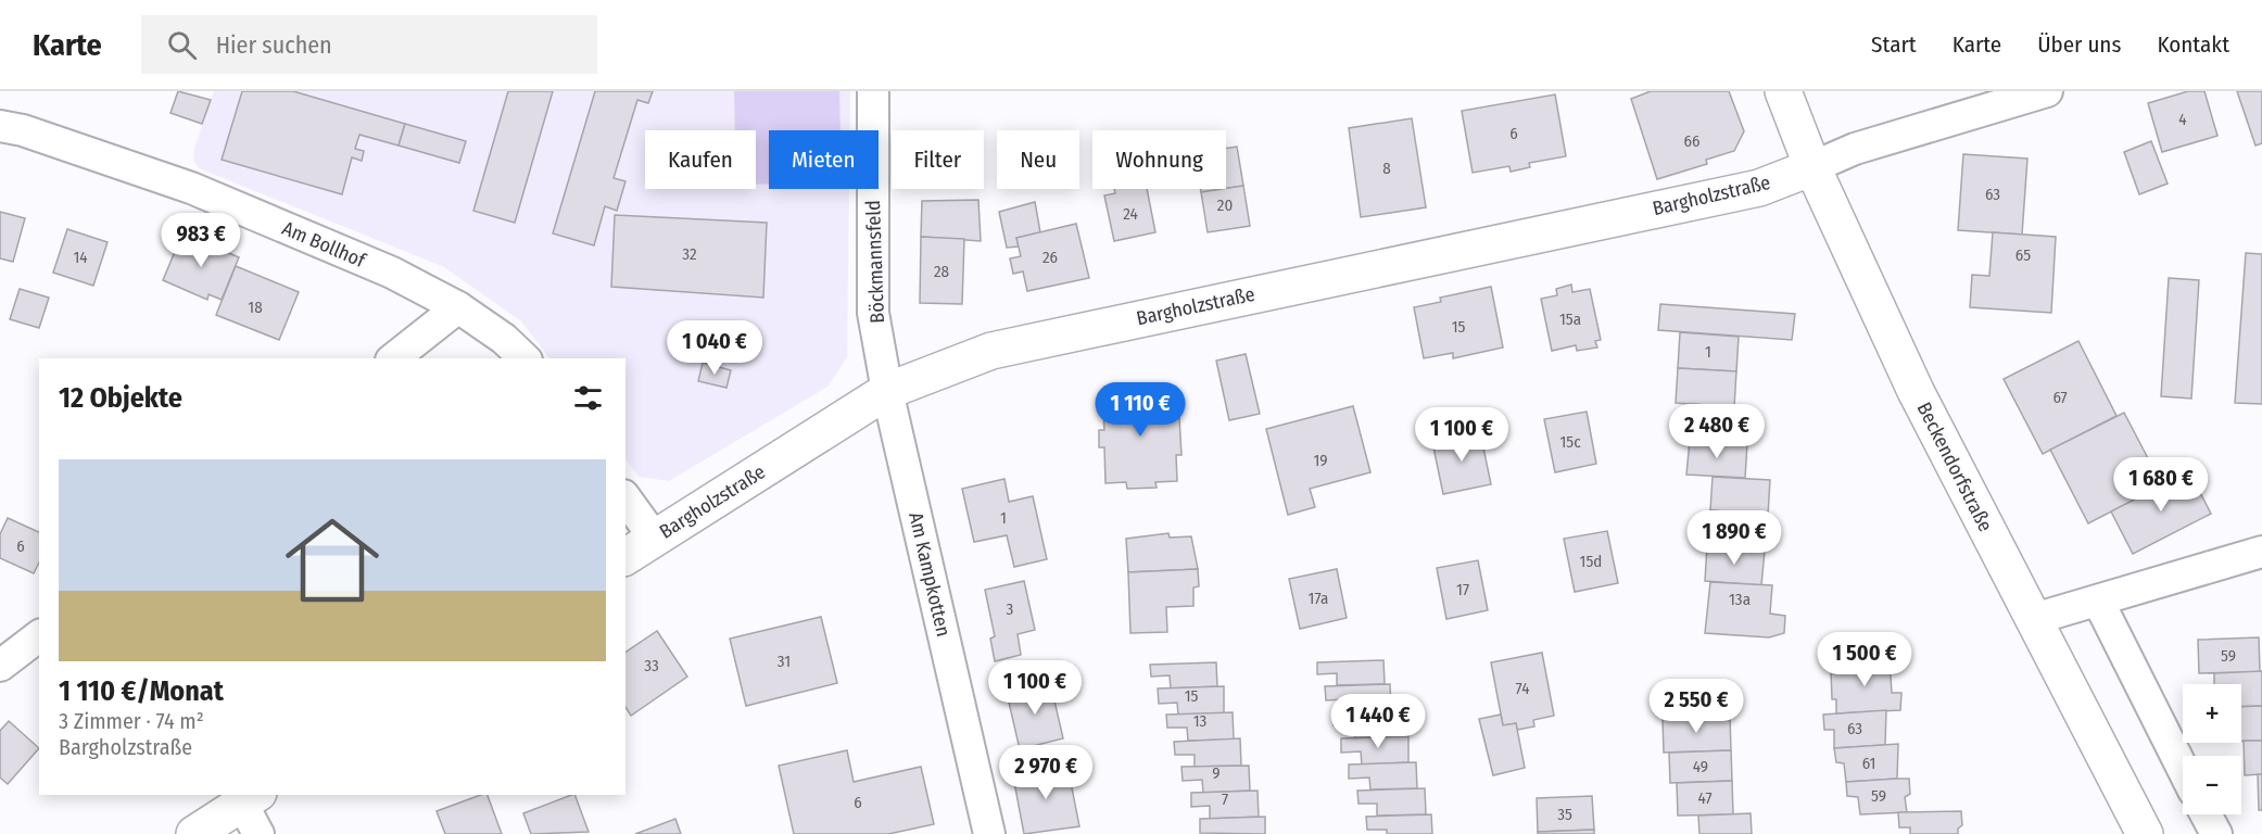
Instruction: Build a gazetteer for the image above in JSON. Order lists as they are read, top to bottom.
{
  "streets": {
    "main road": ["Bargholzstraße", "Beckendorfstraße"],
    "street": ["Am Bollhof", "Böckmannsfeld", "Am Kampkotten"]
  },
  "crossings": [
    ["Bargholzstraße", "Böckmannsfeld"],
    ["Bargholzstraße", "Beckendorfstraße"],
    ["Bargholzstraße", "Am Kampkotten"],
    ["Böckmannsfeld", "Am Kampkotten"]
  ],
  "house_numbers": [
    "4",
    "6",
    "66",
    "8",
    "63",
    "20",
    "24",
    "32",
    "65",
    "14",
    "26",
    "28",
    "18",
    "15a",
    "15",
    "1",
    "67",
    "15c",
    "19",
    "1",
    "6",
    "15d",
    "17",
    "17a",
    "13a",
    "3",
    "59",
    "31",
    "33",
    "74",
    "15",
    "13",
    "63",
    "61",
    "49",
    "9",
    "59",
    "47",
    "7",
    "6",
    "35"
  ],
  "page": {
    "header": "Karte",
    "search": "Hier suchen",
    "nav": [
      "Start",
      "Karte",
      "Über uns",
      "Kontakt"
    ],
    "chip": [
      "Kaufen",
      "Mieten",
      "Filter",
      "Neu",
      "Wohnung"
    ],
    "price": [
      "983 €",
      "1 040 €",
      "1 110 €",
      "2 480 €",
      "1 100 €",
      "1 680 €",
      "1 890 €",
      "1 500 €",
      "1 100 €",
      "2 550 €",
      "1 440 €",
      "2 970 €"
    ],
    "heading": "12 Objekte",
    "list": [
      {
        "name": "1 110 €/Monat",
        "note": "3 Zimmer · 74 m² · Bargholzstraße"
      }
    ],
    "map_buttons": ["+", "−"]
  }
}
